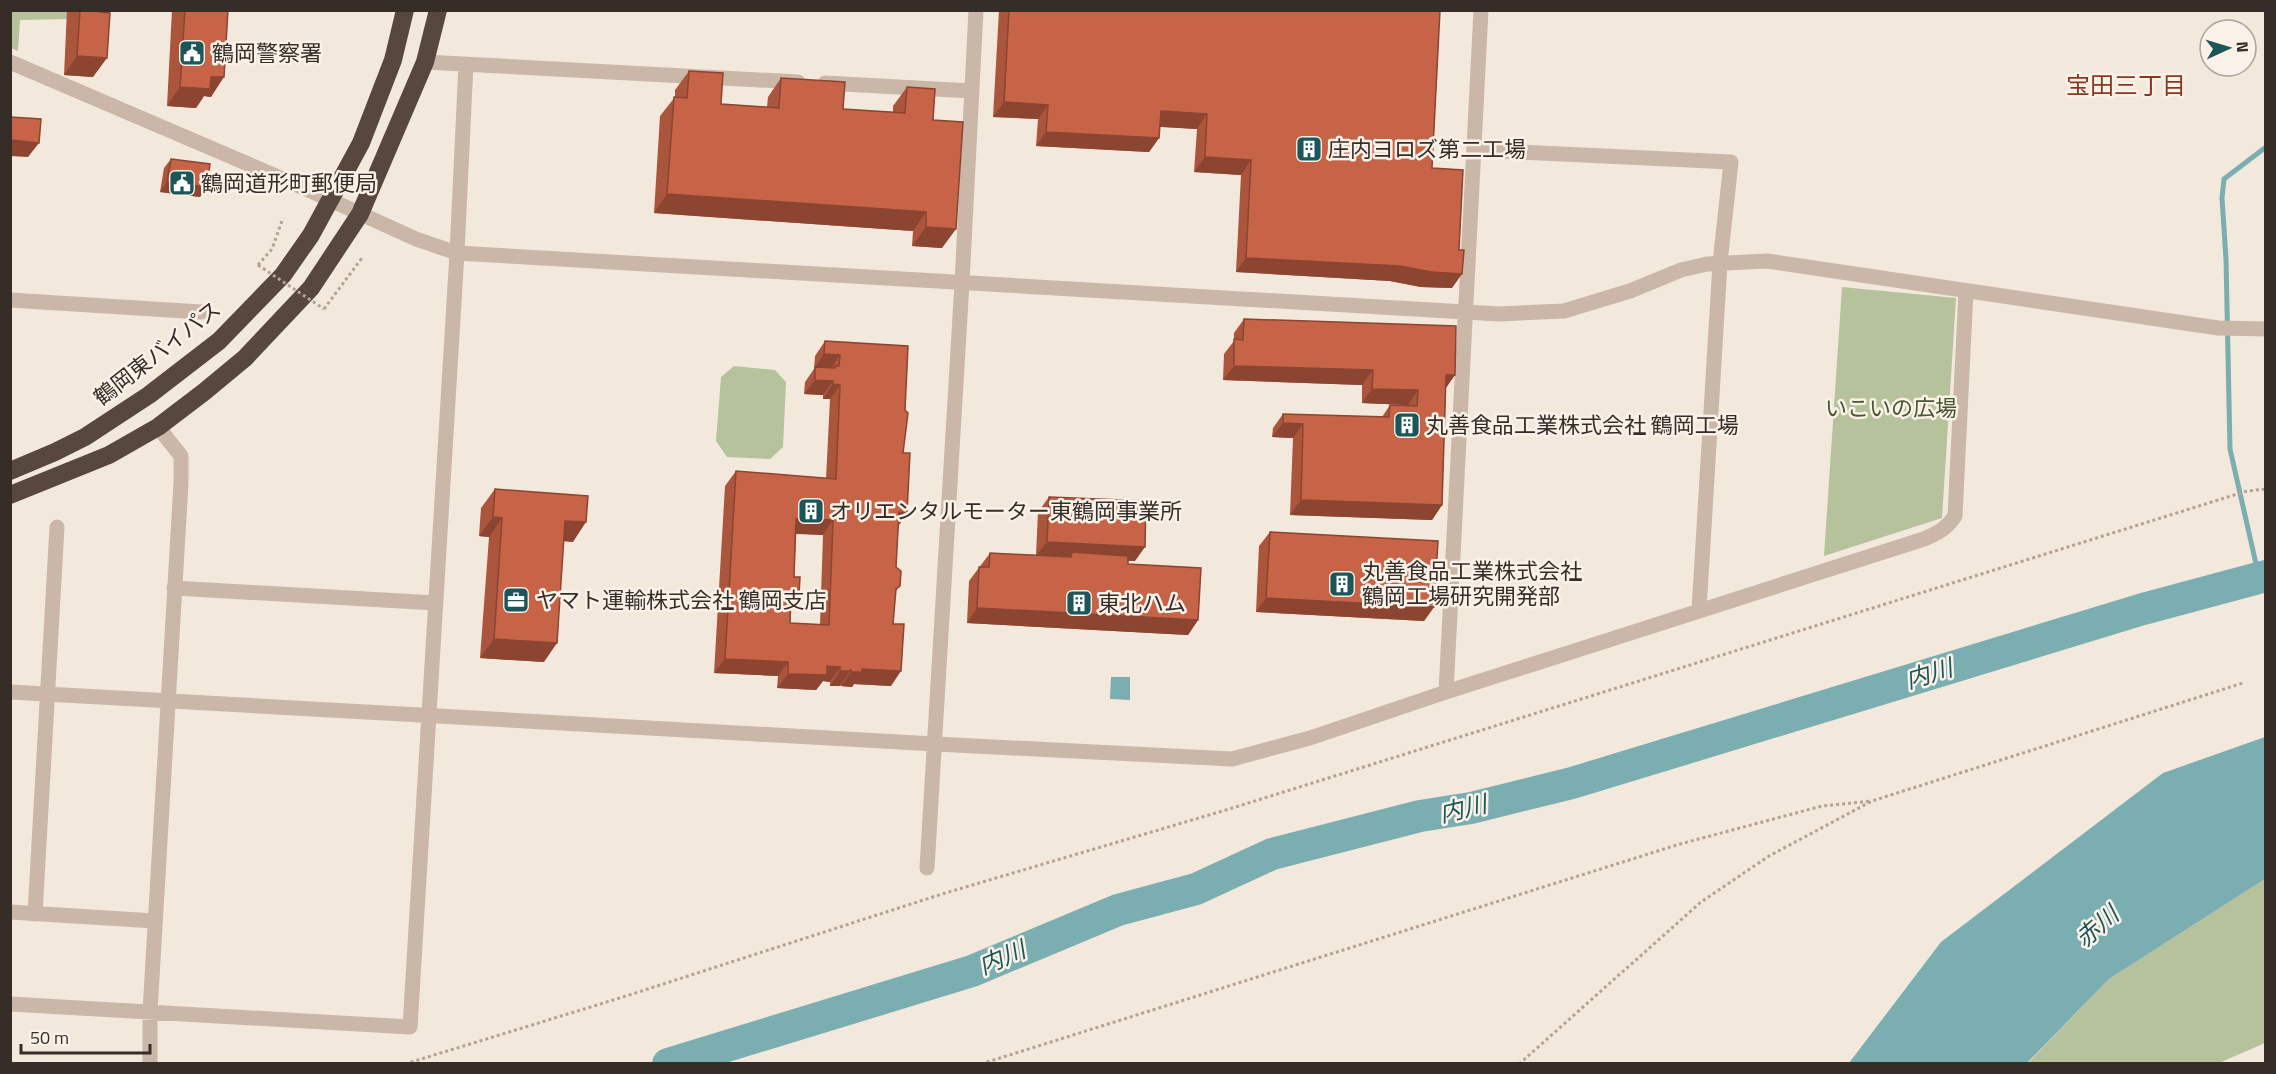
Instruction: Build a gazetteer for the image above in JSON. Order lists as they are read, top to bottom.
{
  "streets": {
    "highway": ["鶴岡東バイパス"]
  },
  "districts": ["宝田三丁目"],
  "water": ["内川", "赤川"],
  "parks": ["いこいの広場"],
  "places": {
    "public building": ["鶴岡警察署", "鶴岡道形町郵便局"],
    "building": [
      "庄内ヨロズ第二工場",
      "丸善食品工業株式会社 鶴岡工場",
      "オリエンタルモーター東鶴岡事業所",
      "丸善食品工業株式会社 鶴岡工場研究開発部",
      "東北ハム"
    ],
    "office": ["ヤマト運輸株式会社 鶴岡支店"]
  },
  "scale_bar": "50 m",
  "north": "right"
}
